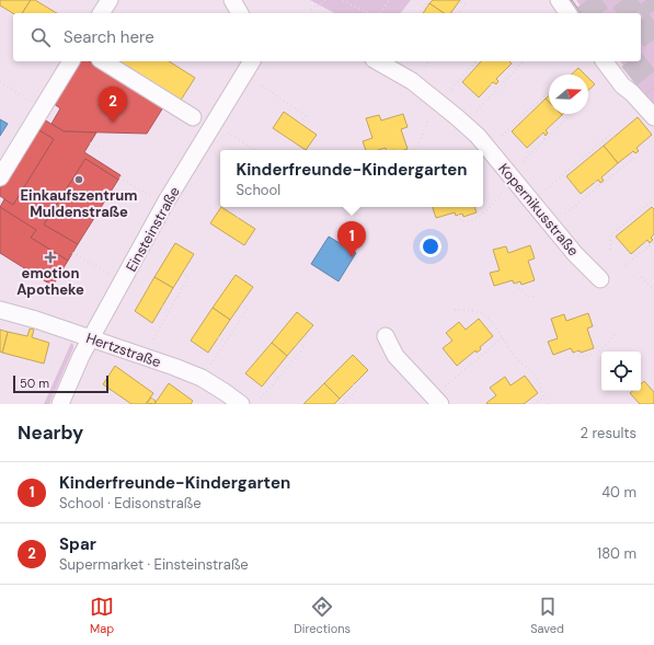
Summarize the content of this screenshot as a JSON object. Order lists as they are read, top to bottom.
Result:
{
  "streets": {
    "street": ["Kopernikusstraße", "Einsteinstraße", "Hertzstraße"]
  },
  "crossings": [
    ["Einsteinstraße", "Hertzstraße"]
  ],
  "places": {
    "other": ["Einkaufszentrum Muldenstraße"],
    "health": ["emotion Apotheke"]
  },
  "scale_bar": "50 m",
  "north": "right",
  "page": {
    "search": "Search here",
    "pins": ["2", "1"],
    "popup": ["Kinderfreunde-Kindergarten", "School"],
    "scale": "50 m",
    "heading": ["Nearby", "2 results"],
    "list": [
      {
        "mark": "1",
        "name": "Kinderfreunde-Kindergarten",
        "note": "School · Edisonstraße",
        "value": "40 m"
      },
      {
        "mark": "2",
        "name": "Spar",
        "note": "Supermarket · Einsteinstraße",
        "value": "180 m"
      }
    ],
    "nav": ["Map", "Directions", "Saved"]
  }
}
